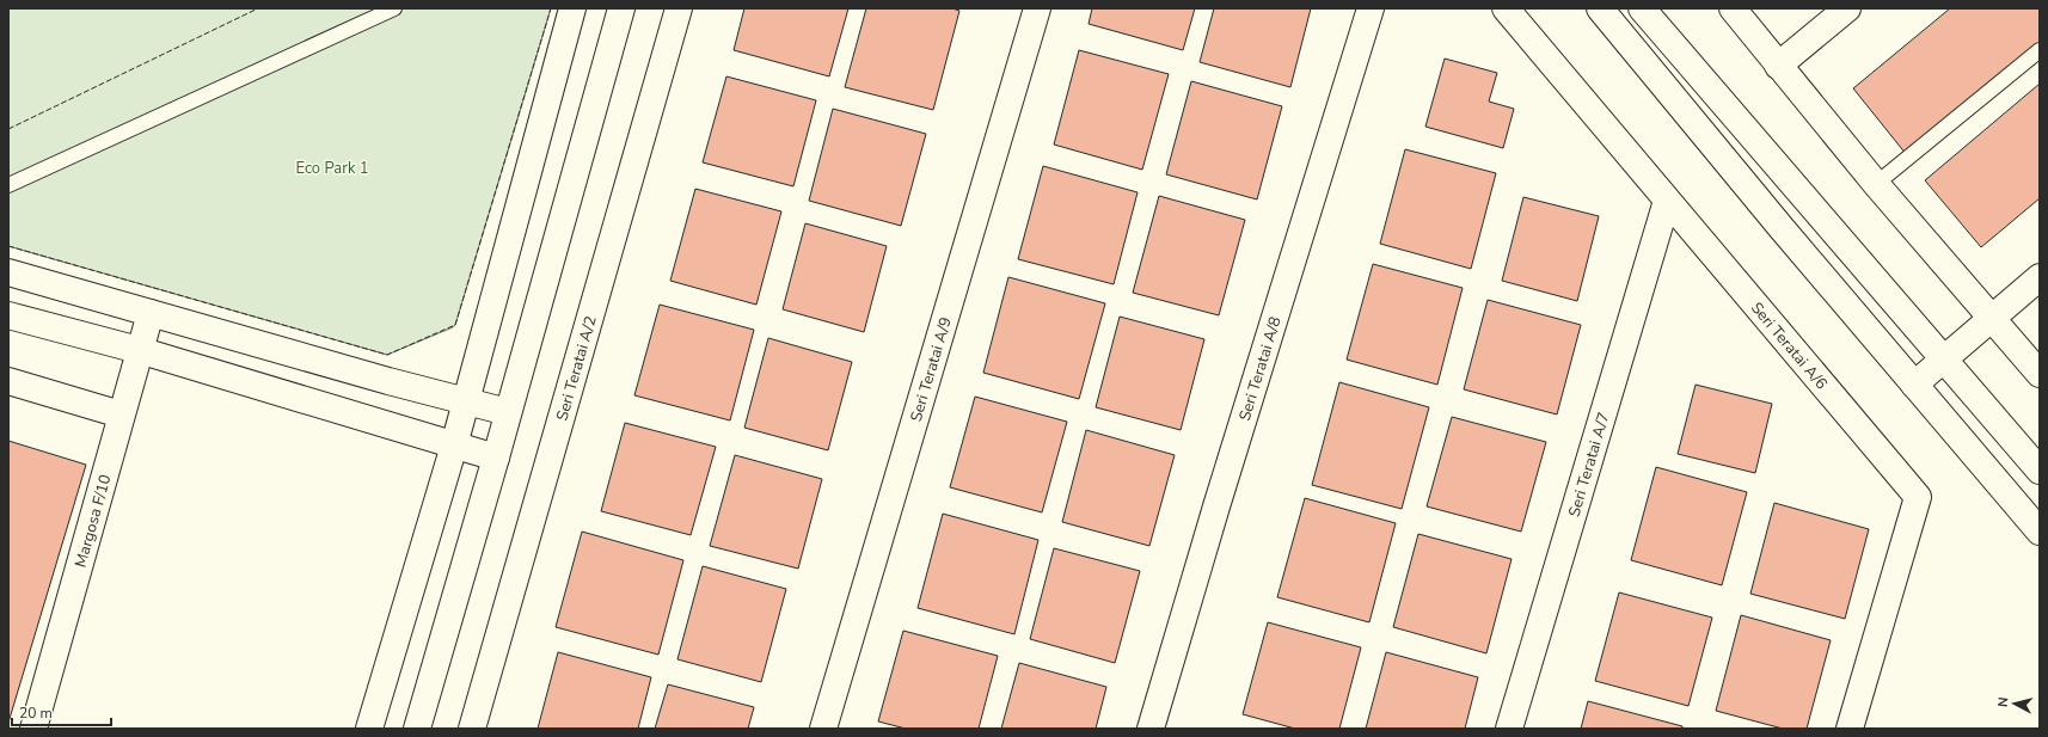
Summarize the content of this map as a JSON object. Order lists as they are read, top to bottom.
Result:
{
  "streets": {
    "street": [
      "Seri Teratai A/6",
      "Seri Teratai A/2",
      "Seri Teratai A/8",
      "Seri Teratai A/9",
      "Seri Teratai A/7",
      "Margosa F/10"
    ]
  },
  "crossings": [
    ["Seri Teratai A/6", "Seri Teratai A/7"]
  ],
  "parks": ["Eco Park 1"],
  "scale_bar": "20 m",
  "north": "left"
}
